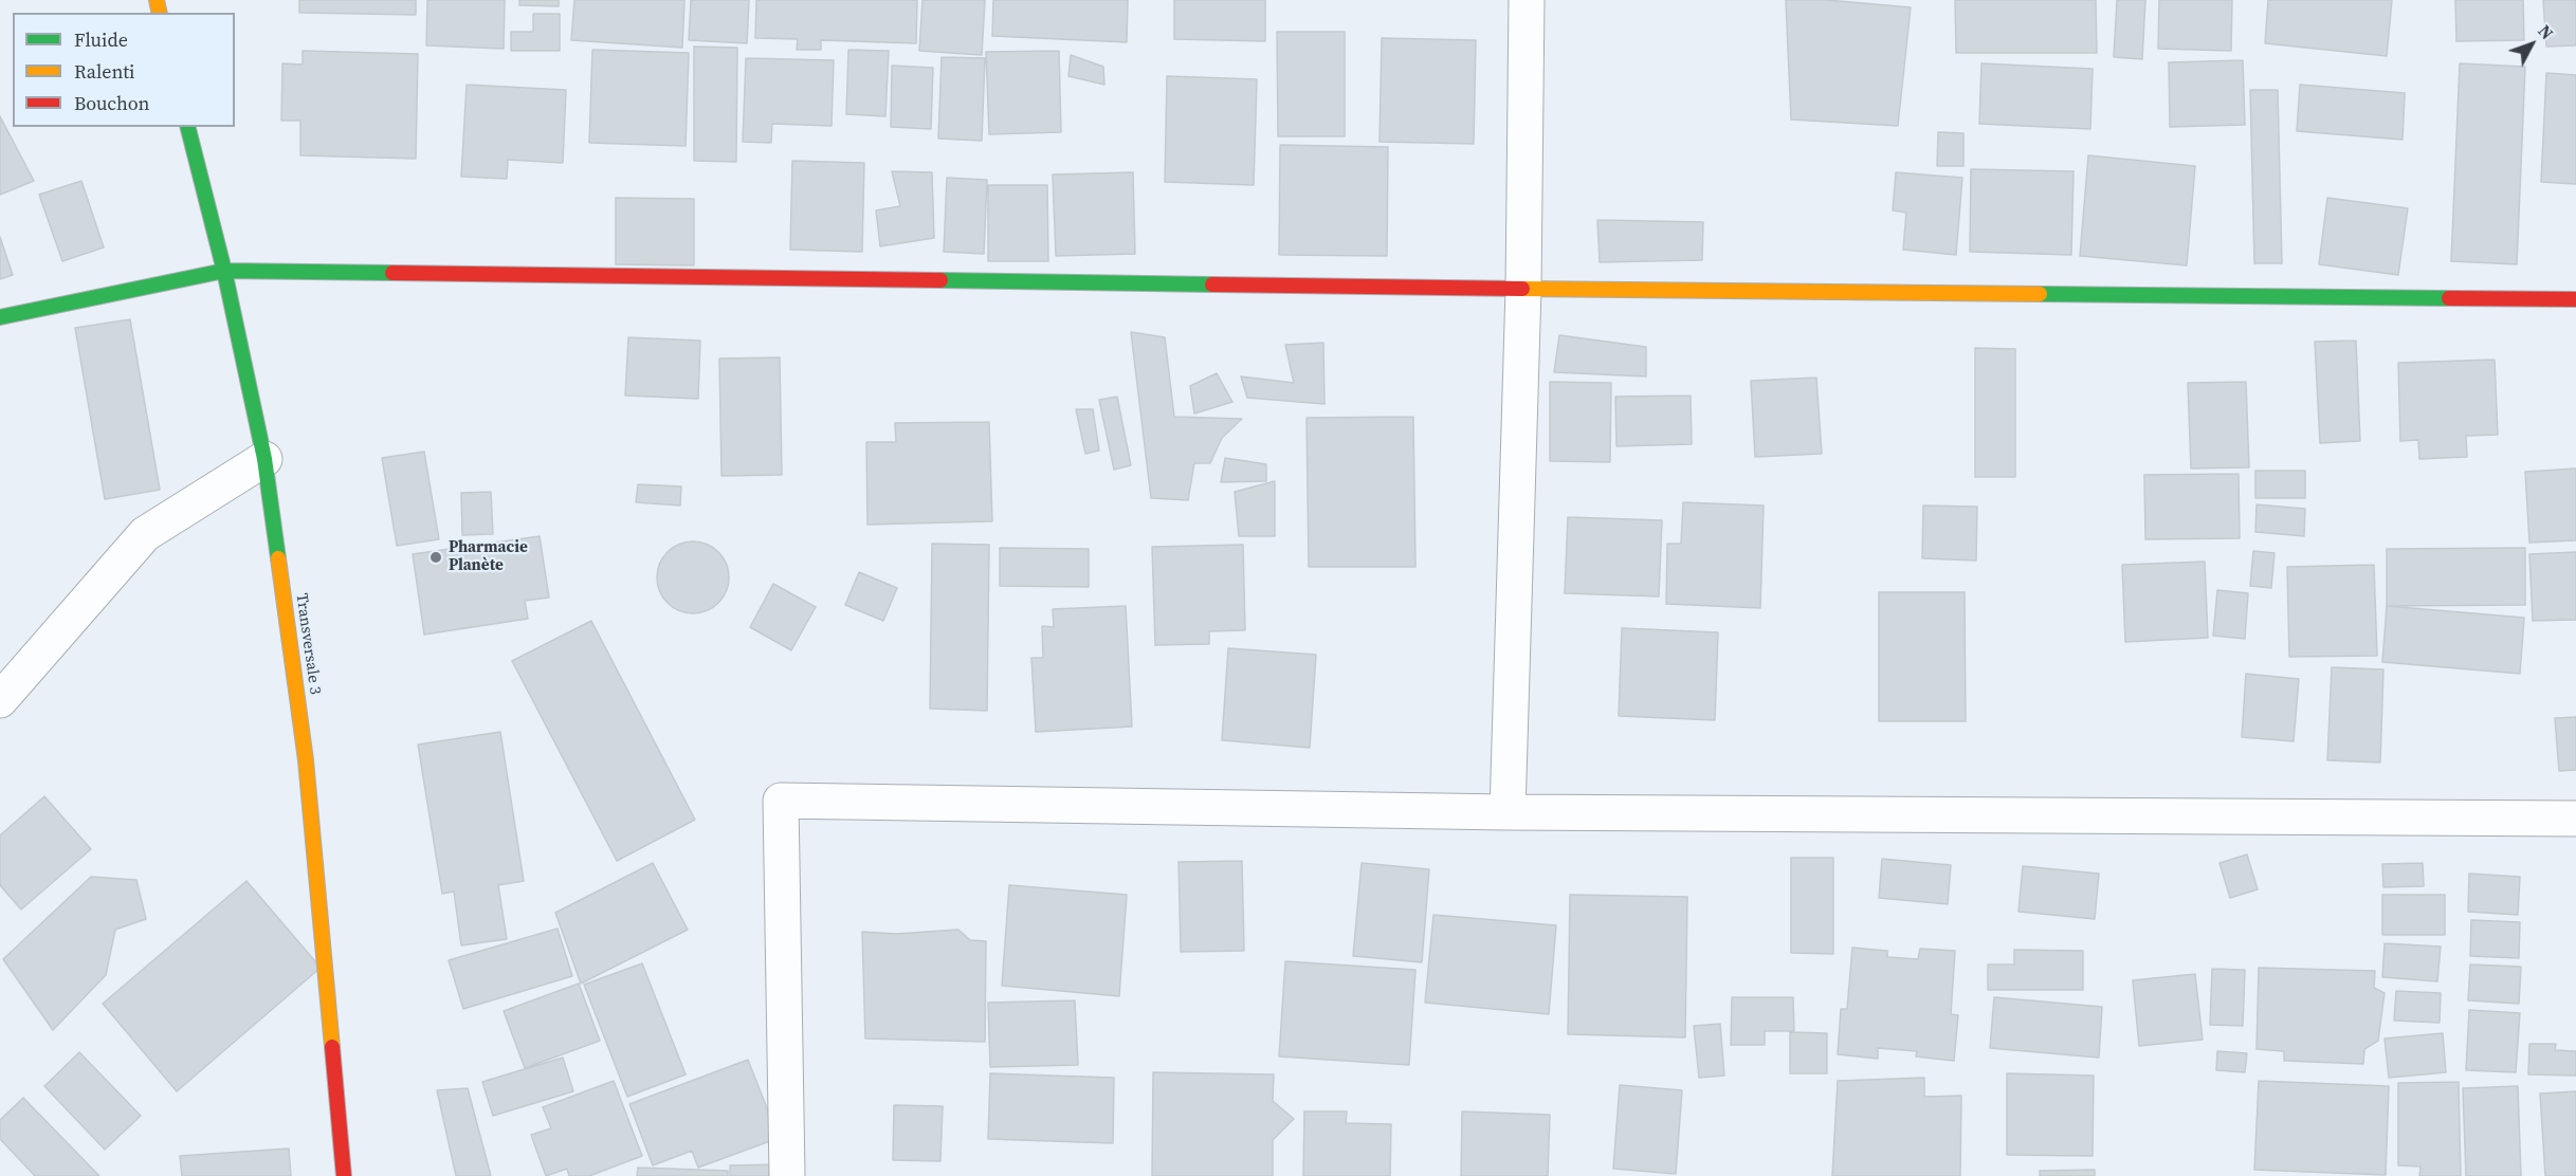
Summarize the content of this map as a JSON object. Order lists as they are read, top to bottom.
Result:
{
  "streets": {
    "street": ["Transversale 3"]
  },
  "places": ["Pharmacie Planète"],
  "legend": ["Fluide", "Ralenti", "Bouchon"],
  "north": "top right"
}
